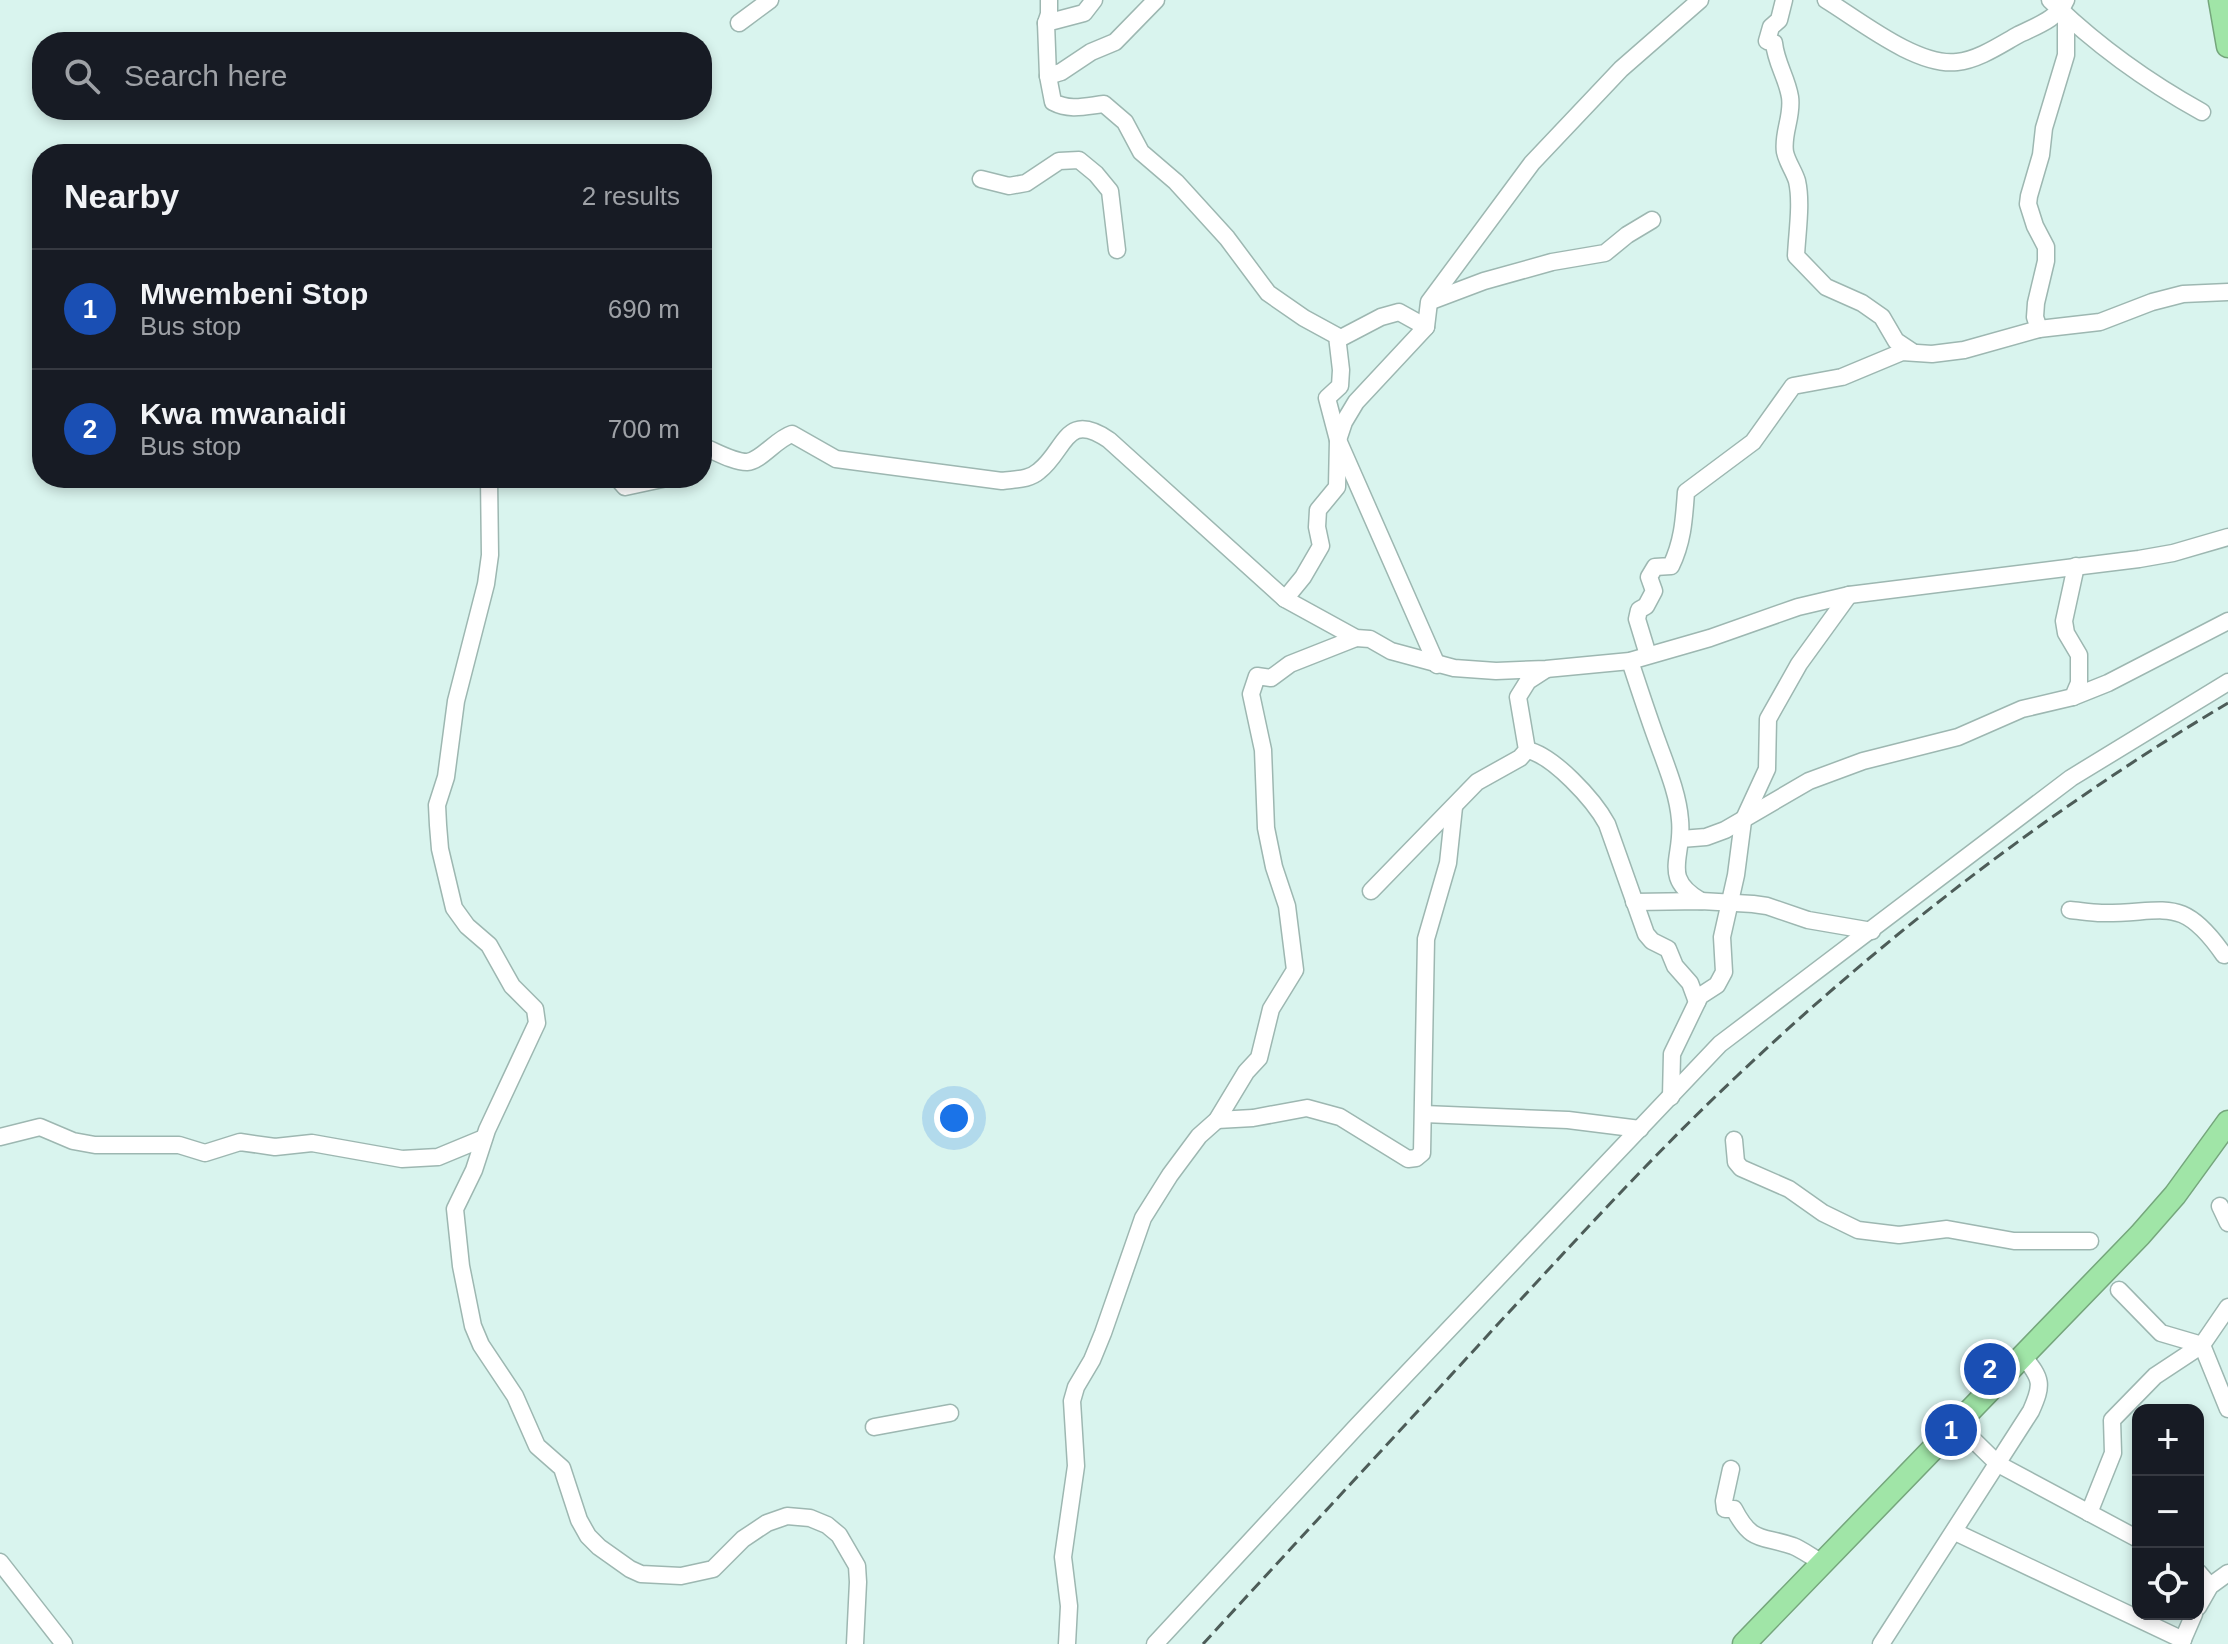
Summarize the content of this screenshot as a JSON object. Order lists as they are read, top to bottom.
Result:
{
  "page": {
    "search": "Search here",
    "heading": ["Nearby", "2 results"],
    "list": [
      {
        "mark": "1",
        "name": "Mwembeni Stop",
        "note": "Bus stop",
        "value": "690 m"
      },
      {
        "mark": "2",
        "name": "Kwa mwanaidi",
        "note": "Bus stop",
        "value": "700 m"
      }
    ],
    "pins": ["2", "1"],
    "map_buttons": ["+", "−"]
  }
}
